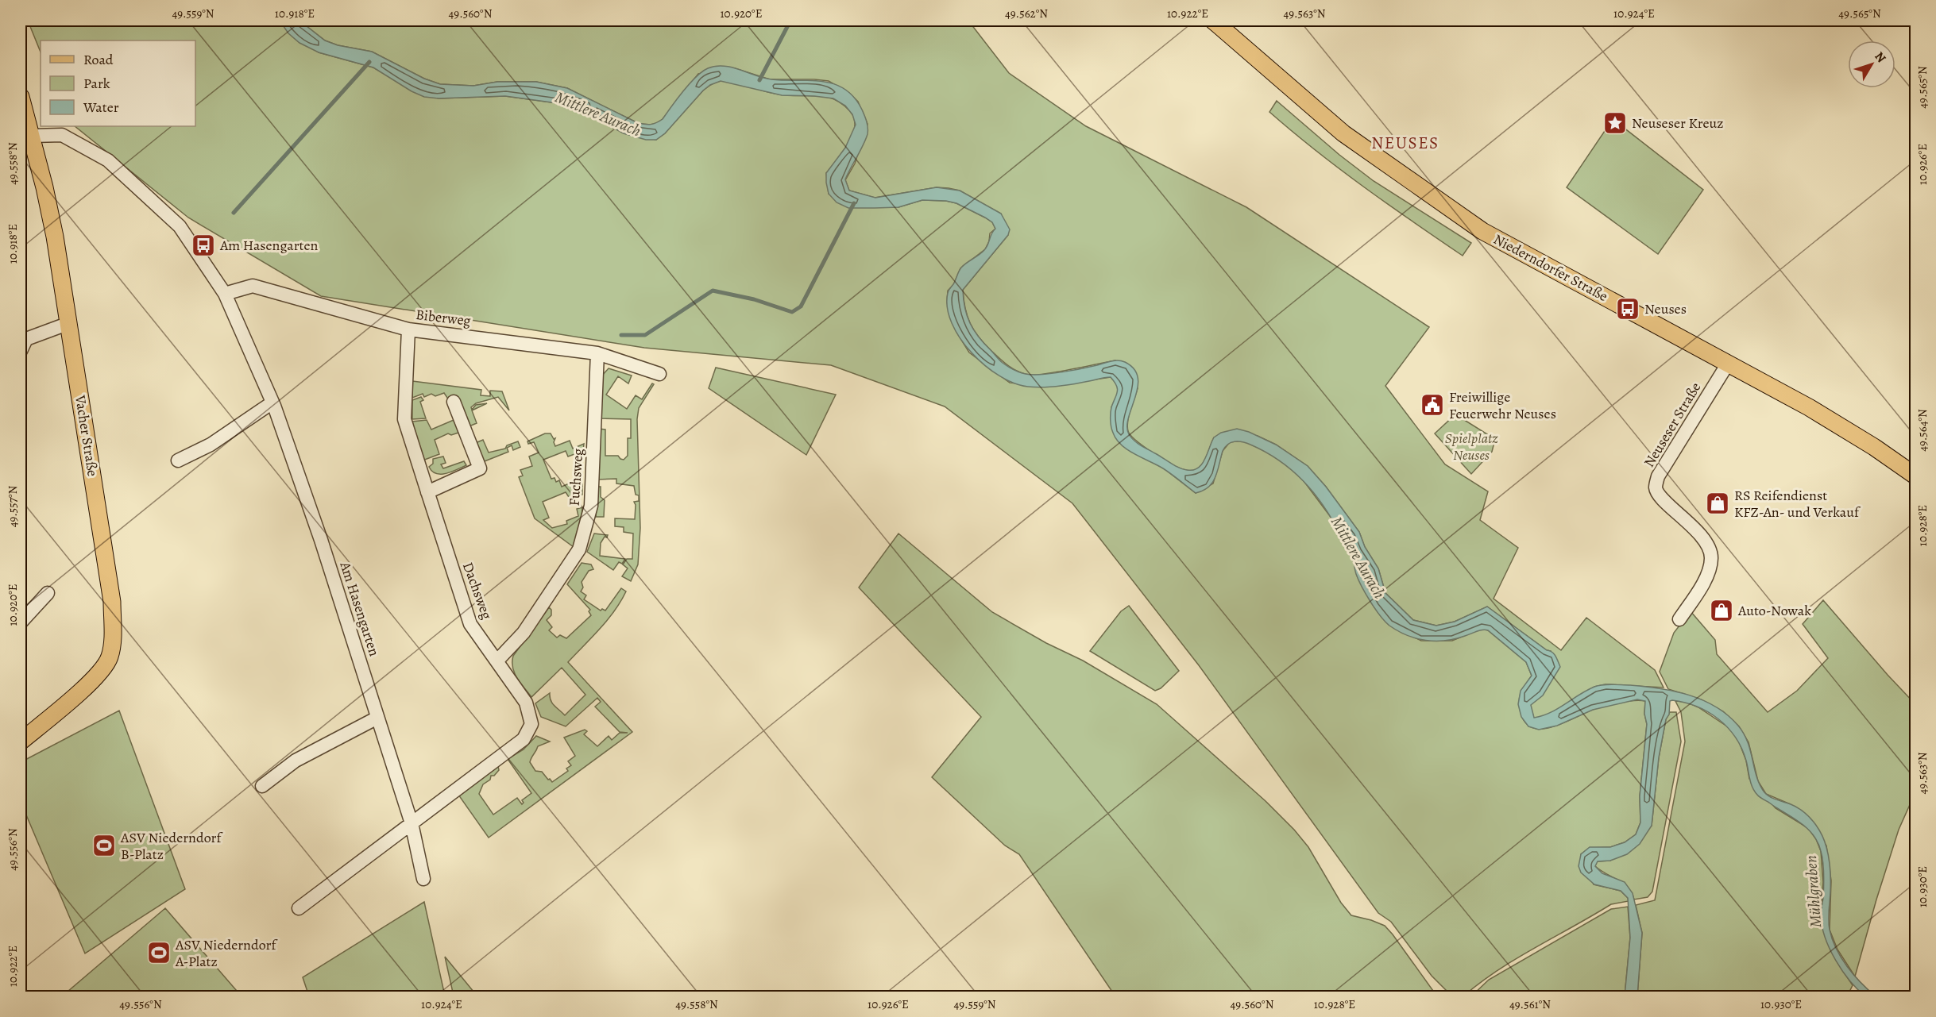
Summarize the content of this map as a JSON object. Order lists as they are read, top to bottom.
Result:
{
  "streets": {
    "main road": ["Niederndorfer Straße", "Vacher Straße"],
    "street": [
      "Biberweg",
      "Neuseser Straße",
      "Fuchsweg",
      "Dachsweg",
      "Am Hasengarten"
    ]
  },
  "crossings": [
    ["Niederndorfer Straße", "Neuseser Straße"],
    ["Biberweg", "Fuchsweg"],
    ["Biberweg", "Dachsweg"],
    ["Biberweg", "Am Hasengarten"],
    ["Vacher Straße", "Am Hasengarten"],
    ["Fuchsweg", "Dachsweg"],
    ["Dachsweg", "Am Hasengarten"]
  ],
  "districts": ["NEUSES"],
  "water": ["Mittlere Aurach", "Mühlgraben"],
  "parks": ["Spielplatz Neuses"],
  "places": {
    "place": ["Neuseser Kreuz"],
    "bus stop": ["Am Hasengarten", "Neuses"],
    "public building": ["Freiwillige Feuerwehr Neuses"],
    "shop": ["RS Reifendienst KFZ-An- und Verkauf", "Auto-Nowak"],
    "sports": ["ASV Niederndorf B-Platz", "ASV Niederndorf A-Platz"]
  },
  "legend": ["Road", "Park", "Water"],
  "north": "top right",
  "coordinates": [
    "49.559°N",
    "10.918°E",
    "49.560°N",
    "10.920°E",
    "49.562°N",
    "10.922°E",
    "49.563°N",
    "10.924°E",
    "49.565°N",
    "49.558°N",
    "10.926°E",
    "49.564°N",
    "49.557°N",
    "10.928°E",
    "49.556°N",
    "10.930°E",
    "49.561°N"
  ]
}
